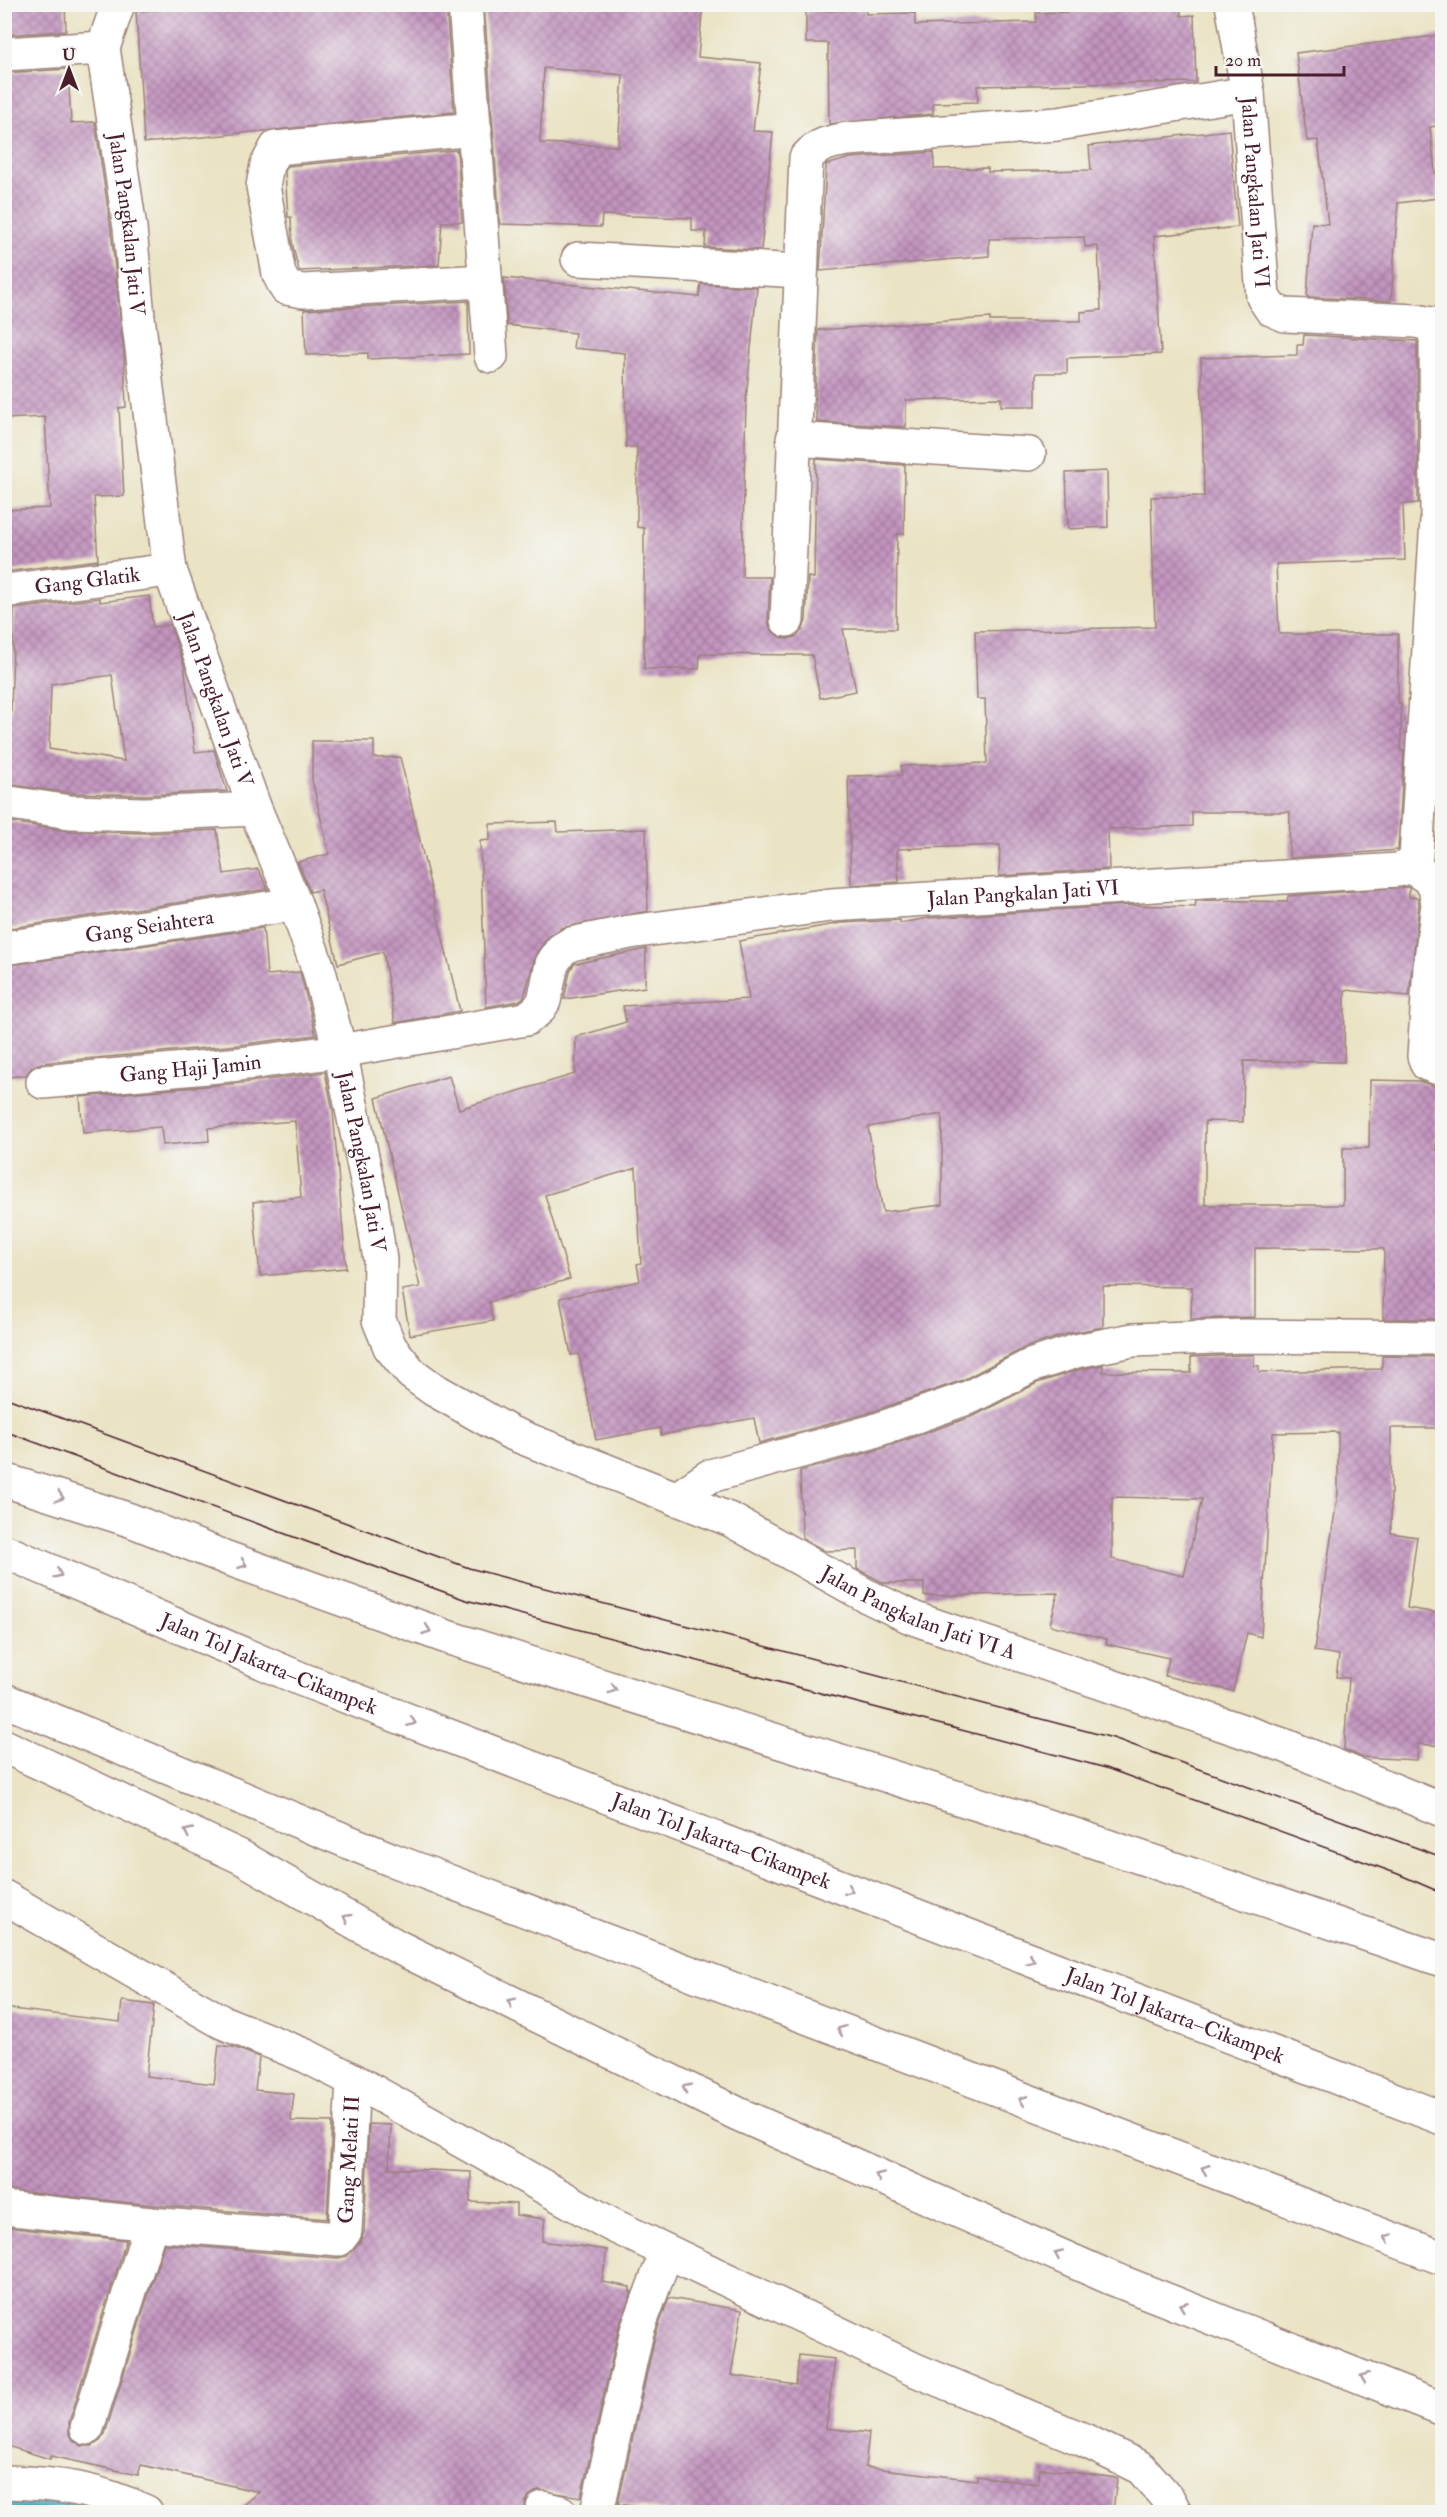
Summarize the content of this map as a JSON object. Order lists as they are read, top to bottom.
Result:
{
  "streets": {
    "main road": [
      "Jalan Pangkalan Jati VI",
      "Jalan Pangkalan Jati V",
      "Gang Glatik",
      "Gang Seiahtera",
      "Gang Haji Jamin",
      "Jalan Pangkalan Jati VI A",
      "Jalan Tol Jakarta–Cikampek",
      "Gang Melati II"
    ]
  },
  "crossings": [
    ["Jalan Pangkalan Jati VI", "Jalan Pangkalan Jati V"],
    ["Jalan Pangkalan Jati VI", "Gang Haji Jamin"],
    ["Jalan Pangkalan Jati V", "Gang Glatik"],
    ["Jalan Pangkalan Jati V", "Gang Seiahtera"],
    ["Jalan Pangkalan Jati V", "Gang Haji Jamin"],
    ["Jalan Pangkalan Jati V", "Jalan Pangkalan Jati VI A"]
  ],
  "scale_bar": "20 m",
  "north": "top"
}
